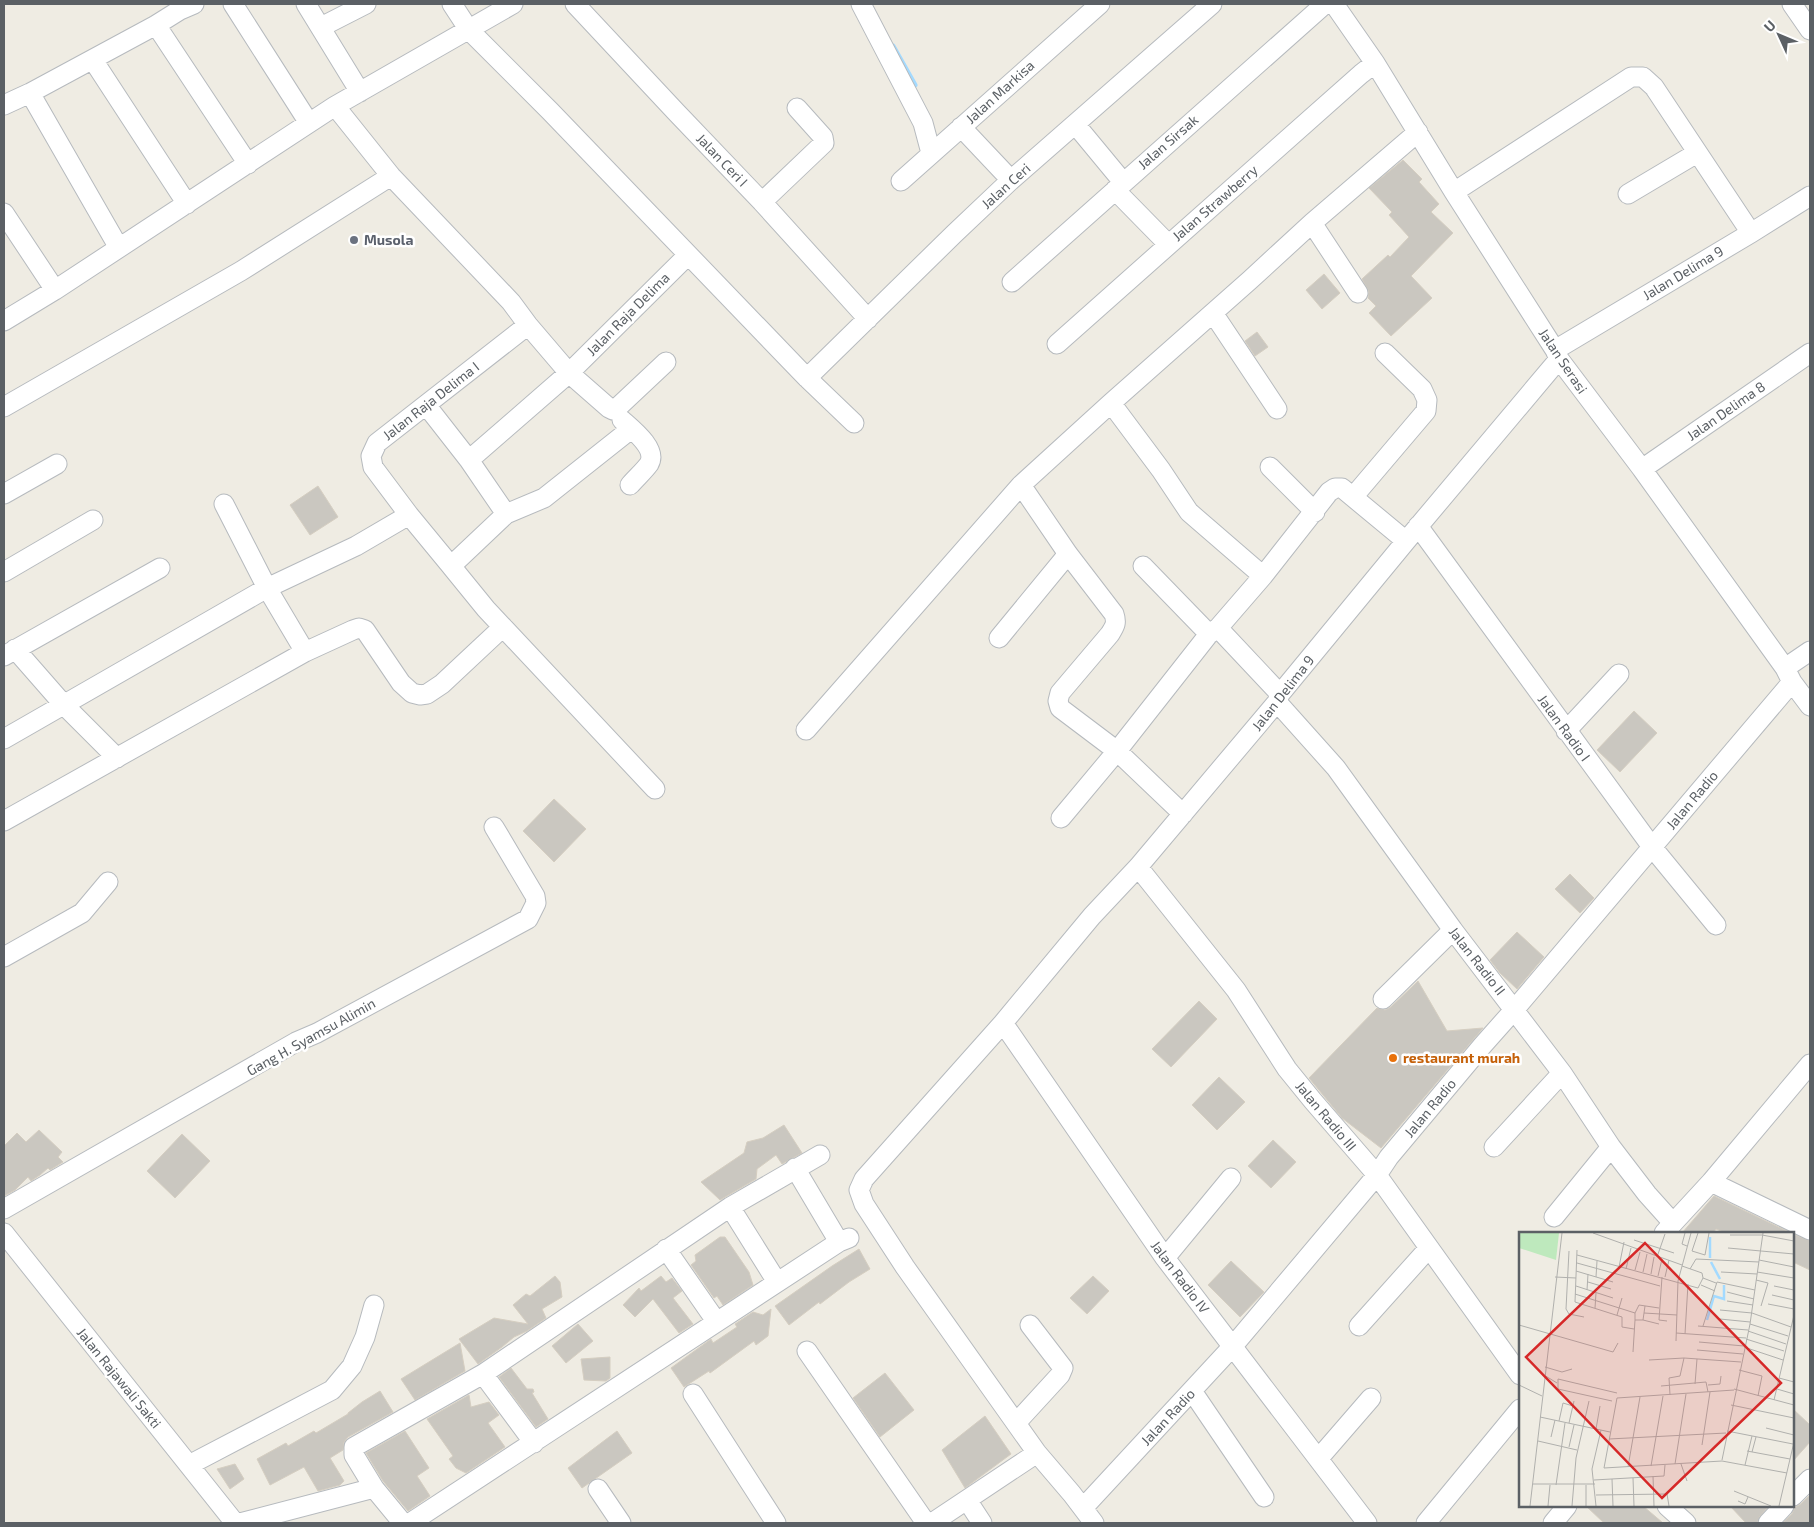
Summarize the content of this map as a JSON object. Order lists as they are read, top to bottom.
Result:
{
  "streets": {
    "street": [
      "Jalan Markisa",
      "Jalan Sirsak",
      "Jalan Ceri I",
      "Jalan Ceri",
      "Jalan Strawberry",
      "Jalan Delima 9",
      "Jalan Raja Delima",
      "Jalan Serasi",
      "Jalan Raja Delima I",
      "Jalan Delima 8",
      "Jalan Radio I",
      "Jalan Radio",
      "Jalan Radio II",
      "Gang H. Syamsu Alimin",
      "Jalan Radio III",
      "Jalan Radio IV",
      "Jalan Rajawali Sakti"
    ]
  },
  "crossings": [
    ["Jalan Sirsak", "Jalan Serasi"],
    ["Jalan Ceri I", "Jalan Ceri"],
    ["Jalan Strawberry", "Jalan Serasi"],
    ["Jalan Delima 9", "Jalan Serasi"],
    ["Jalan Delima 9", "Jalan Radio I"],
    ["Jalan Delima 9", "Jalan Radio II"],
    ["Jalan Delima 9", "Jalan Radio III"],
    ["Jalan Delima 9", "Jalan Radio IV"],
    ["Jalan Serasi", "Jalan Delima 8"],
    ["Jalan Serasi", "Jalan Radio"],
    ["Jalan Radio I", "Jalan Radio"],
    ["Jalan Radio", "Jalan Radio II"],
    ["Jalan Radio", "Jalan Radio III"],
    ["Jalan Radio", "Jalan Radio IV"]
  ],
  "places": ["Musola", "restaurant murah"],
  "north": "top left"
}
